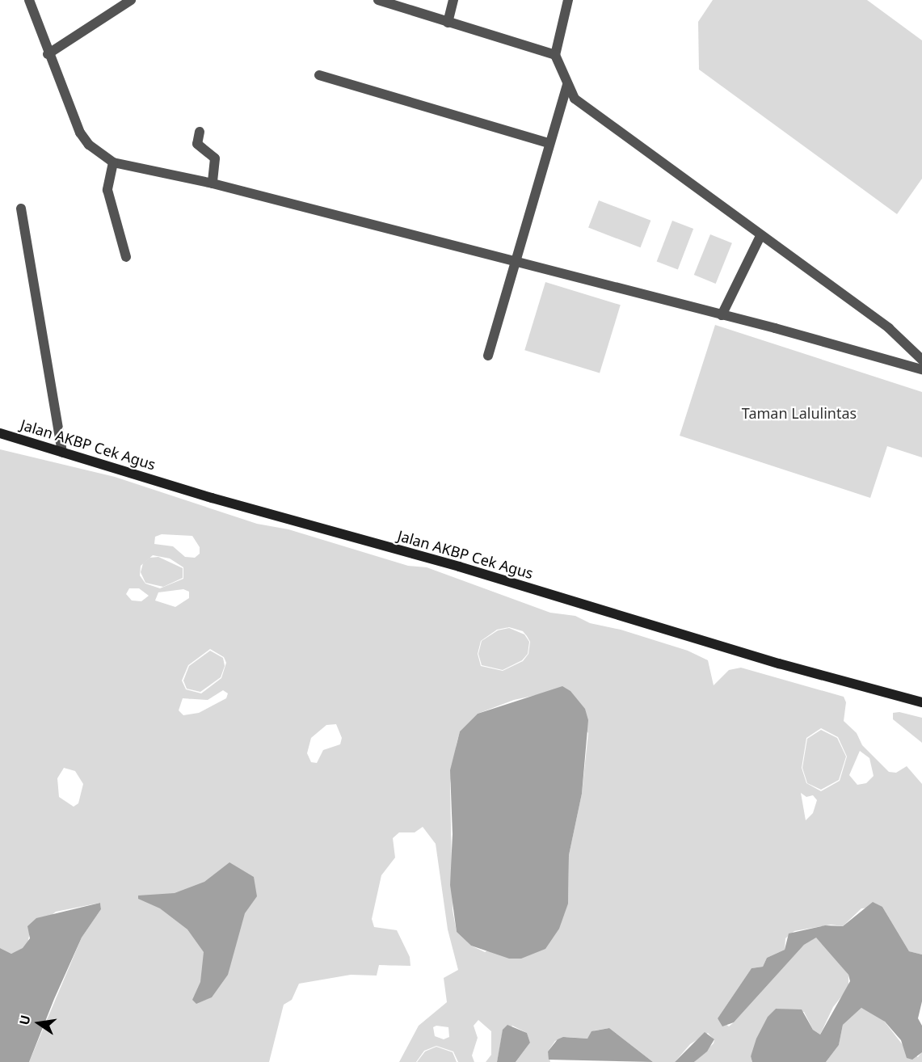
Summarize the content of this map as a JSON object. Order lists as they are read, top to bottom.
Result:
{
  "streets": {
    "main road": ["Jalan AKBP Cek Agus"]
  },
  "parks": ["Taman Lalulintas"],
  "north": "left"
}
